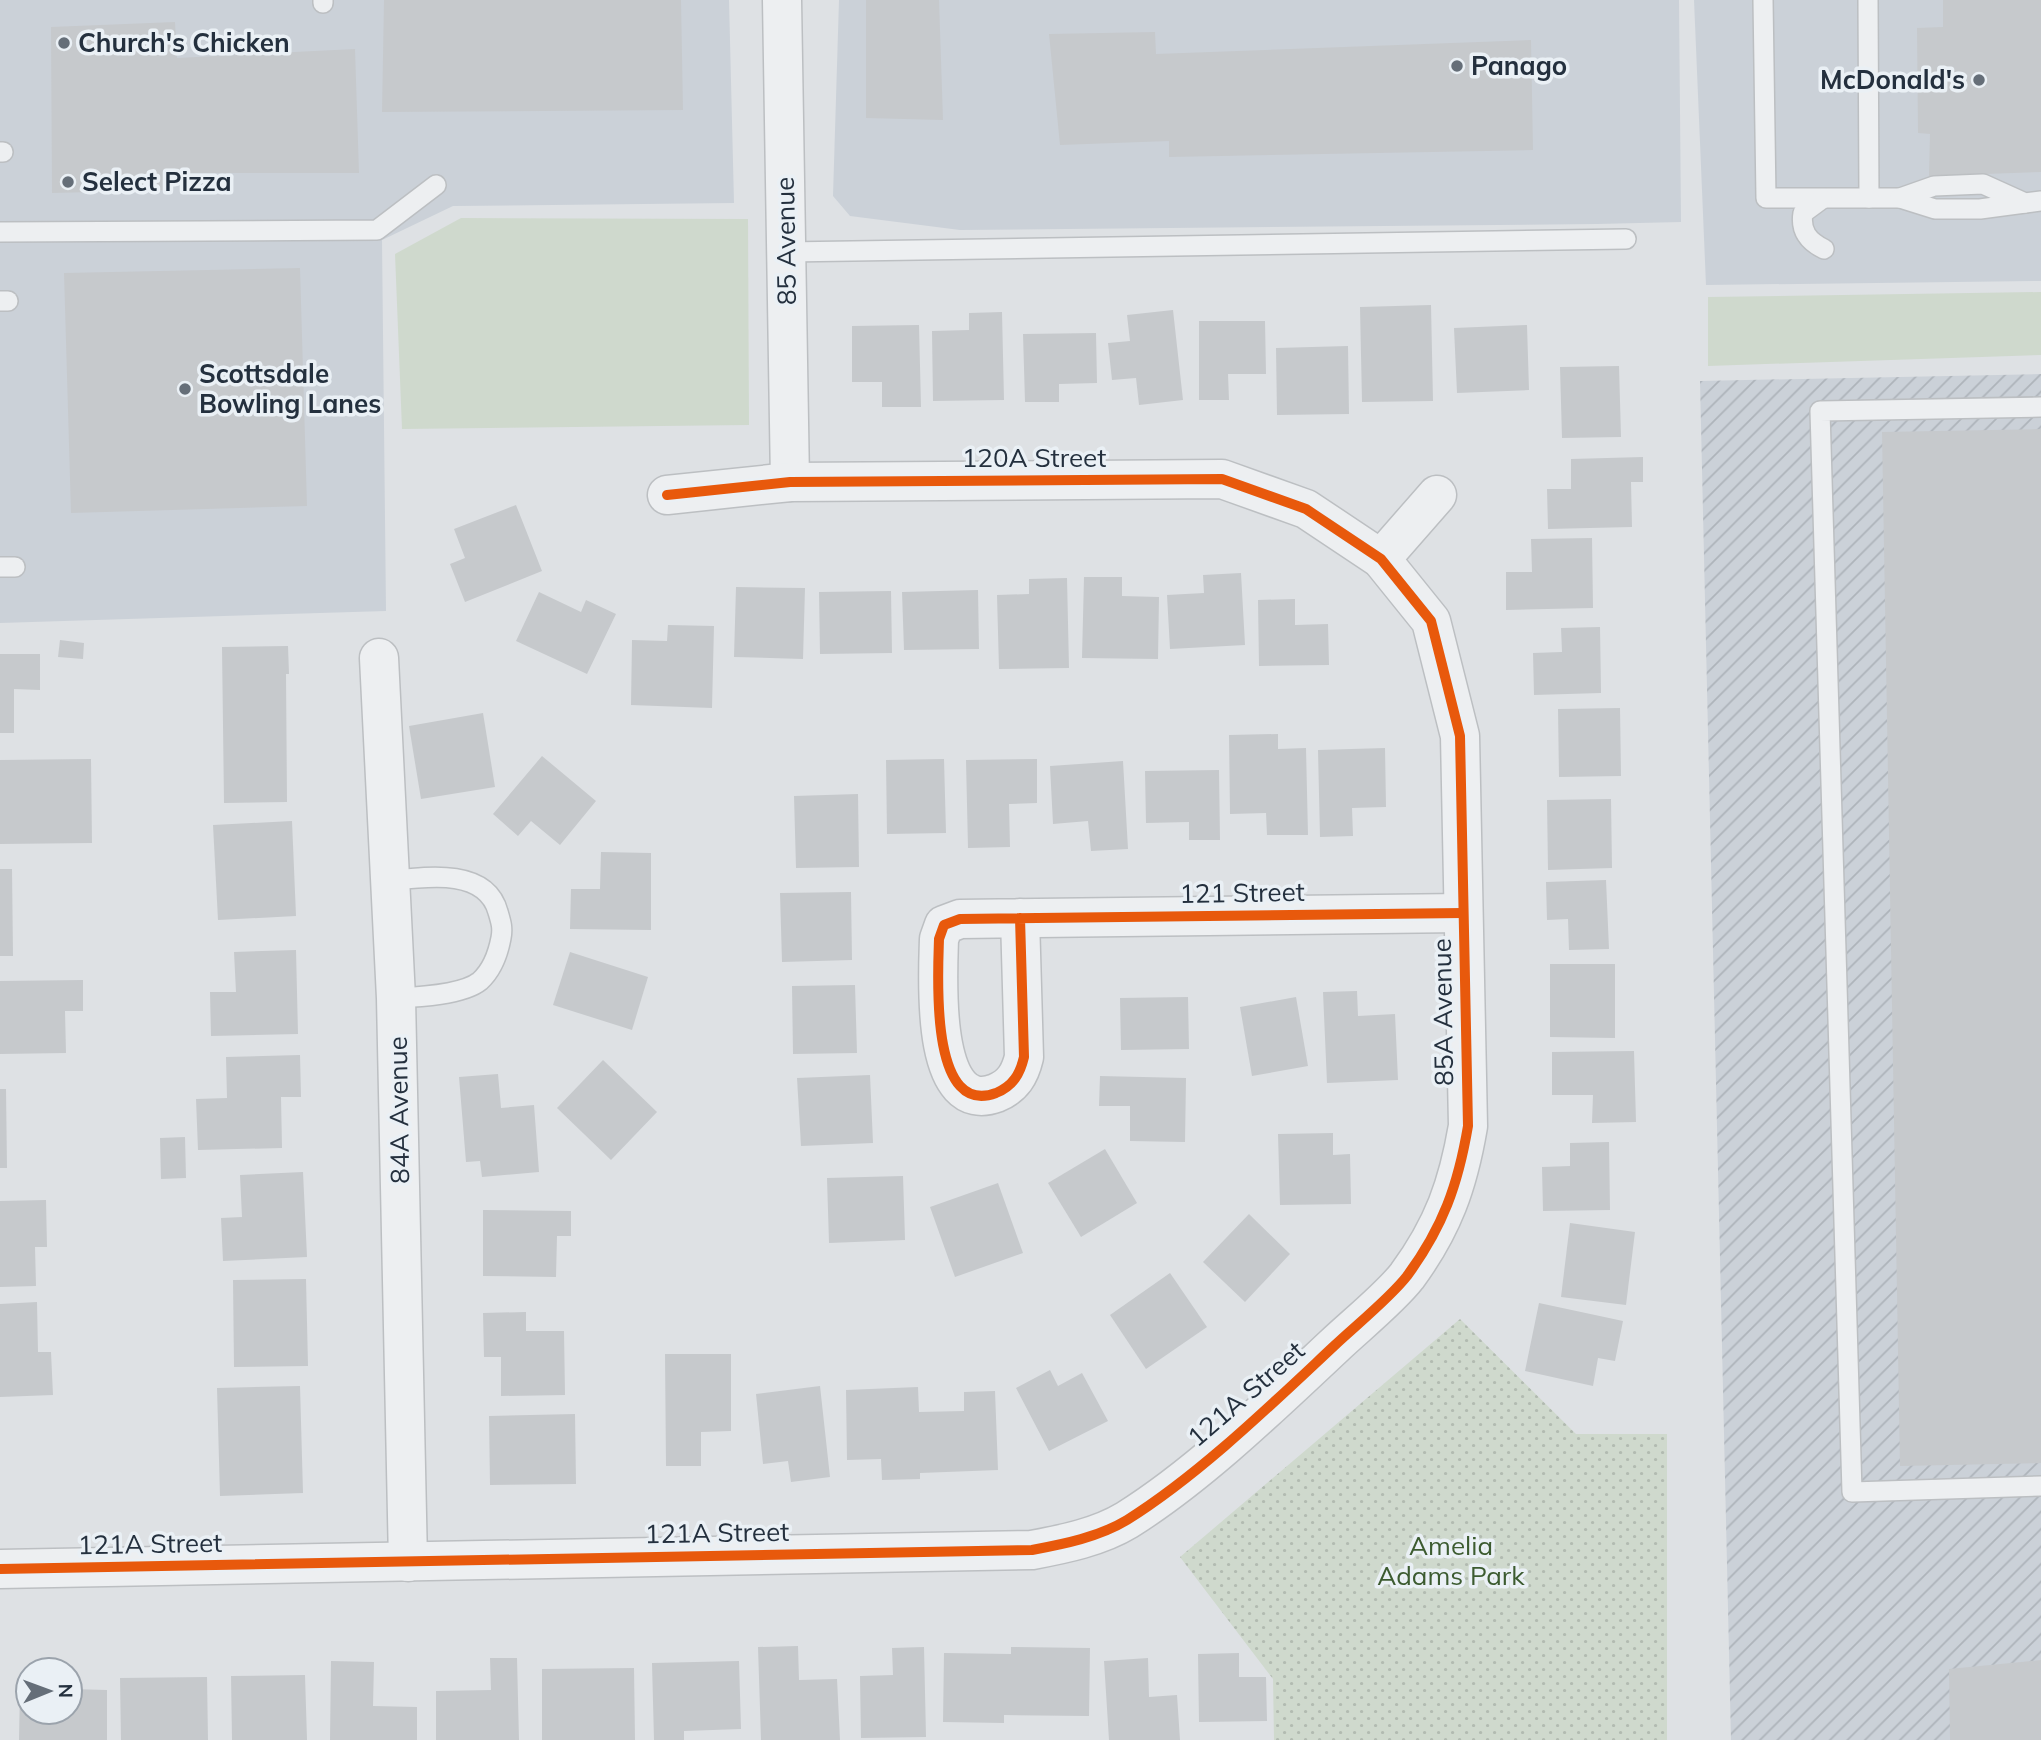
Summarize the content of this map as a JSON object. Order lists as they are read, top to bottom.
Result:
{
  "streets": {
    "street": [
      "85 Avenue",
      "120A Street",
      "121 Street",
      "85A Avenue",
      "84A Avenue",
      "121A Street"
    ]
  },
  "crossings": [
    ["85 Avenue", "120A Street"],
    ["120A Street", "85A Avenue"],
    ["121 Street", "85A Avenue"],
    ["85A Avenue", "121A Street"],
    ["84A Avenue", "121A Street"]
  ],
  "parks": ["Amelia Adams Park"],
  "places": [
    "Church's Chicken",
    "Panago",
    "McDonald's",
    "Select Pizza",
    "Scottsdale Bowling Lanes"
  ],
  "north": "right"
}
